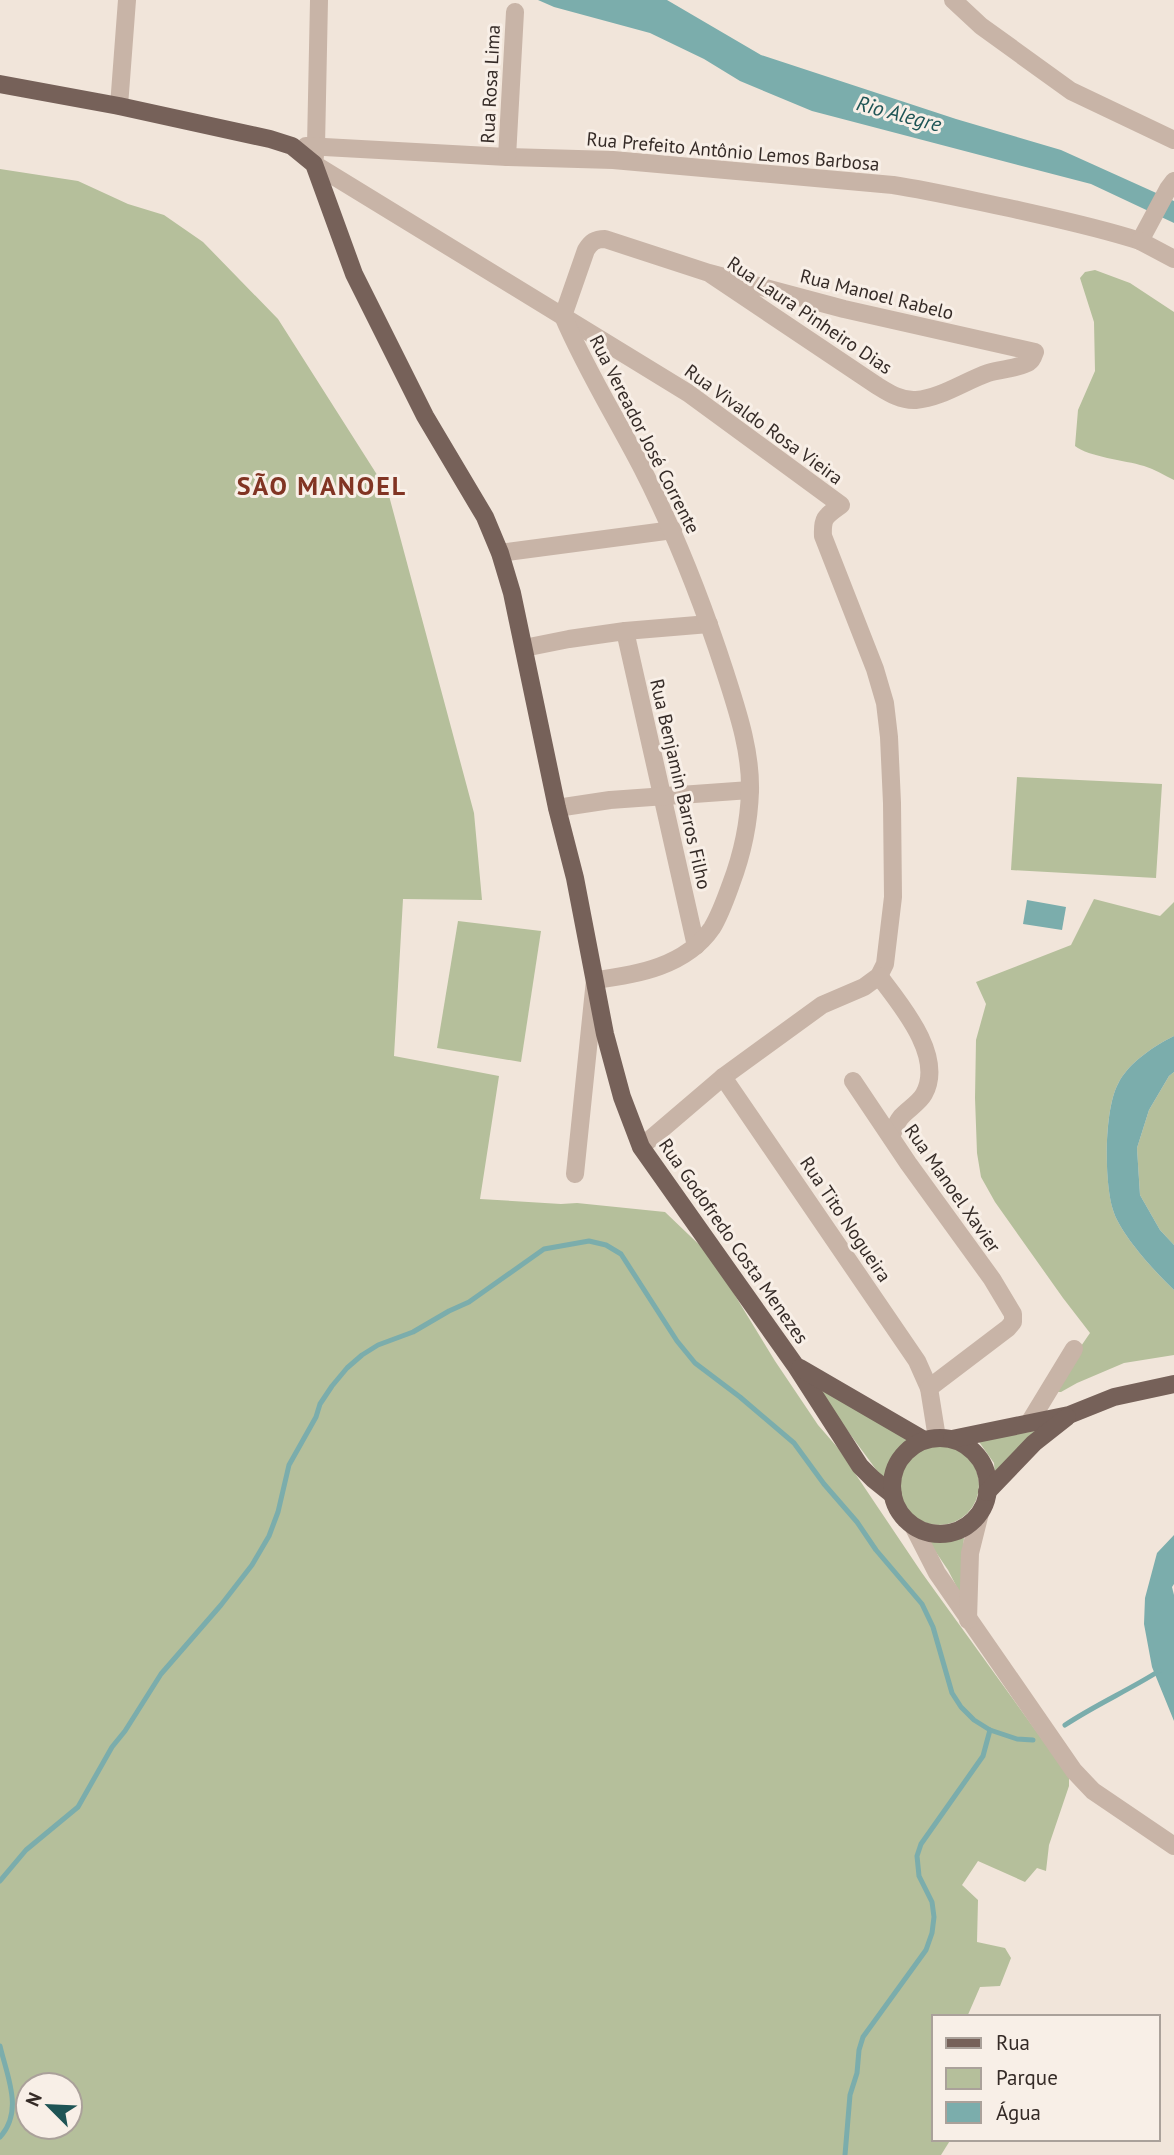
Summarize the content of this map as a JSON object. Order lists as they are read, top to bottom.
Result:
{
  "streets": {
    "main road": ["Rua Godofredo Costa Menezes"],
    "street": [
      "Rua Rosa Lima",
      "Rua Prefeito Antônio Lemos Barbosa",
      "Rua Manoel Rabelo",
      "Rua Laura Pinheiro Dias",
      "Rua Vivaldo Rosa Vieira",
      "Rua Vereador José Corrente",
      "Rua Benjamin Barros Filho",
      "Rua Manoel Xavier",
      "Rua Tito Nogueira"
    ]
  },
  "crossings": [
    ["Rua Rosa Lima", "Rua Prefeito Antônio Lemos Barbosa"],
    ["Rua Manoel Rabelo", "Rua Laura Pinheiro Dias"],
    ["Rua Laura Pinheiro Dias", "Rua Vivaldo Rosa Vieira"],
    ["Rua Laura Pinheiro Dias", "Rua Vereador José Corrente"],
    ["Rua Vivaldo Rosa Vieira", "Rua Vereador José Corrente"],
    ["Rua Vivaldo Rosa Vieira", "Rua Godofredo Costa Menezes"],
    ["Rua Vereador José Corrente", "Rua Benjamin Barros Filho"],
    ["Rua Vereador José Corrente", "Rua Godofredo Costa Menezes"],
    ["Rua Manoel Xavier", "Rua Tito Nogueira"],
    ["Rua Tito Nogueira", "Rua Godofredo Costa Menezes"]
  ],
  "districts": ["SÃO MANOEL"],
  "water": ["Rio Alegre"],
  "legend": ["Rua", "Parque", "Água"],
  "north": "top left"
}
